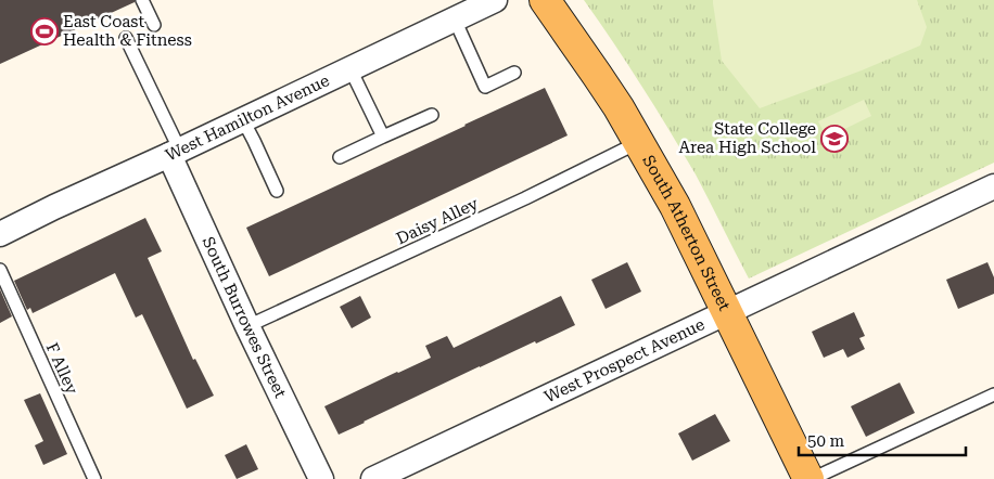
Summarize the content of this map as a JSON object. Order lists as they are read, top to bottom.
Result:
{
  "streets": {
    "main road": ["South Atherton Street"],
    "street": ["West Hamilton Avenue", "South Burrowes Street", "West Prospect Avenue"],
    "lane": ["Daisy Alley", "F Alley"]
  },
  "crossings": [
    ["West Hamilton Avenue", "South Burrowes Street"],
    ["Daisy Alley", "South Atherton Street"],
    ["Daisy Alley", "South Burrowes Street"],
    ["South Atherton Street", "West Prospect Avenue"]
  ],
  "places": {
    "sports": ["East Coast Health & Fitness"],
    "school or university": ["State College Area High School"]
  },
  "scale_bar": "50 m"
}
